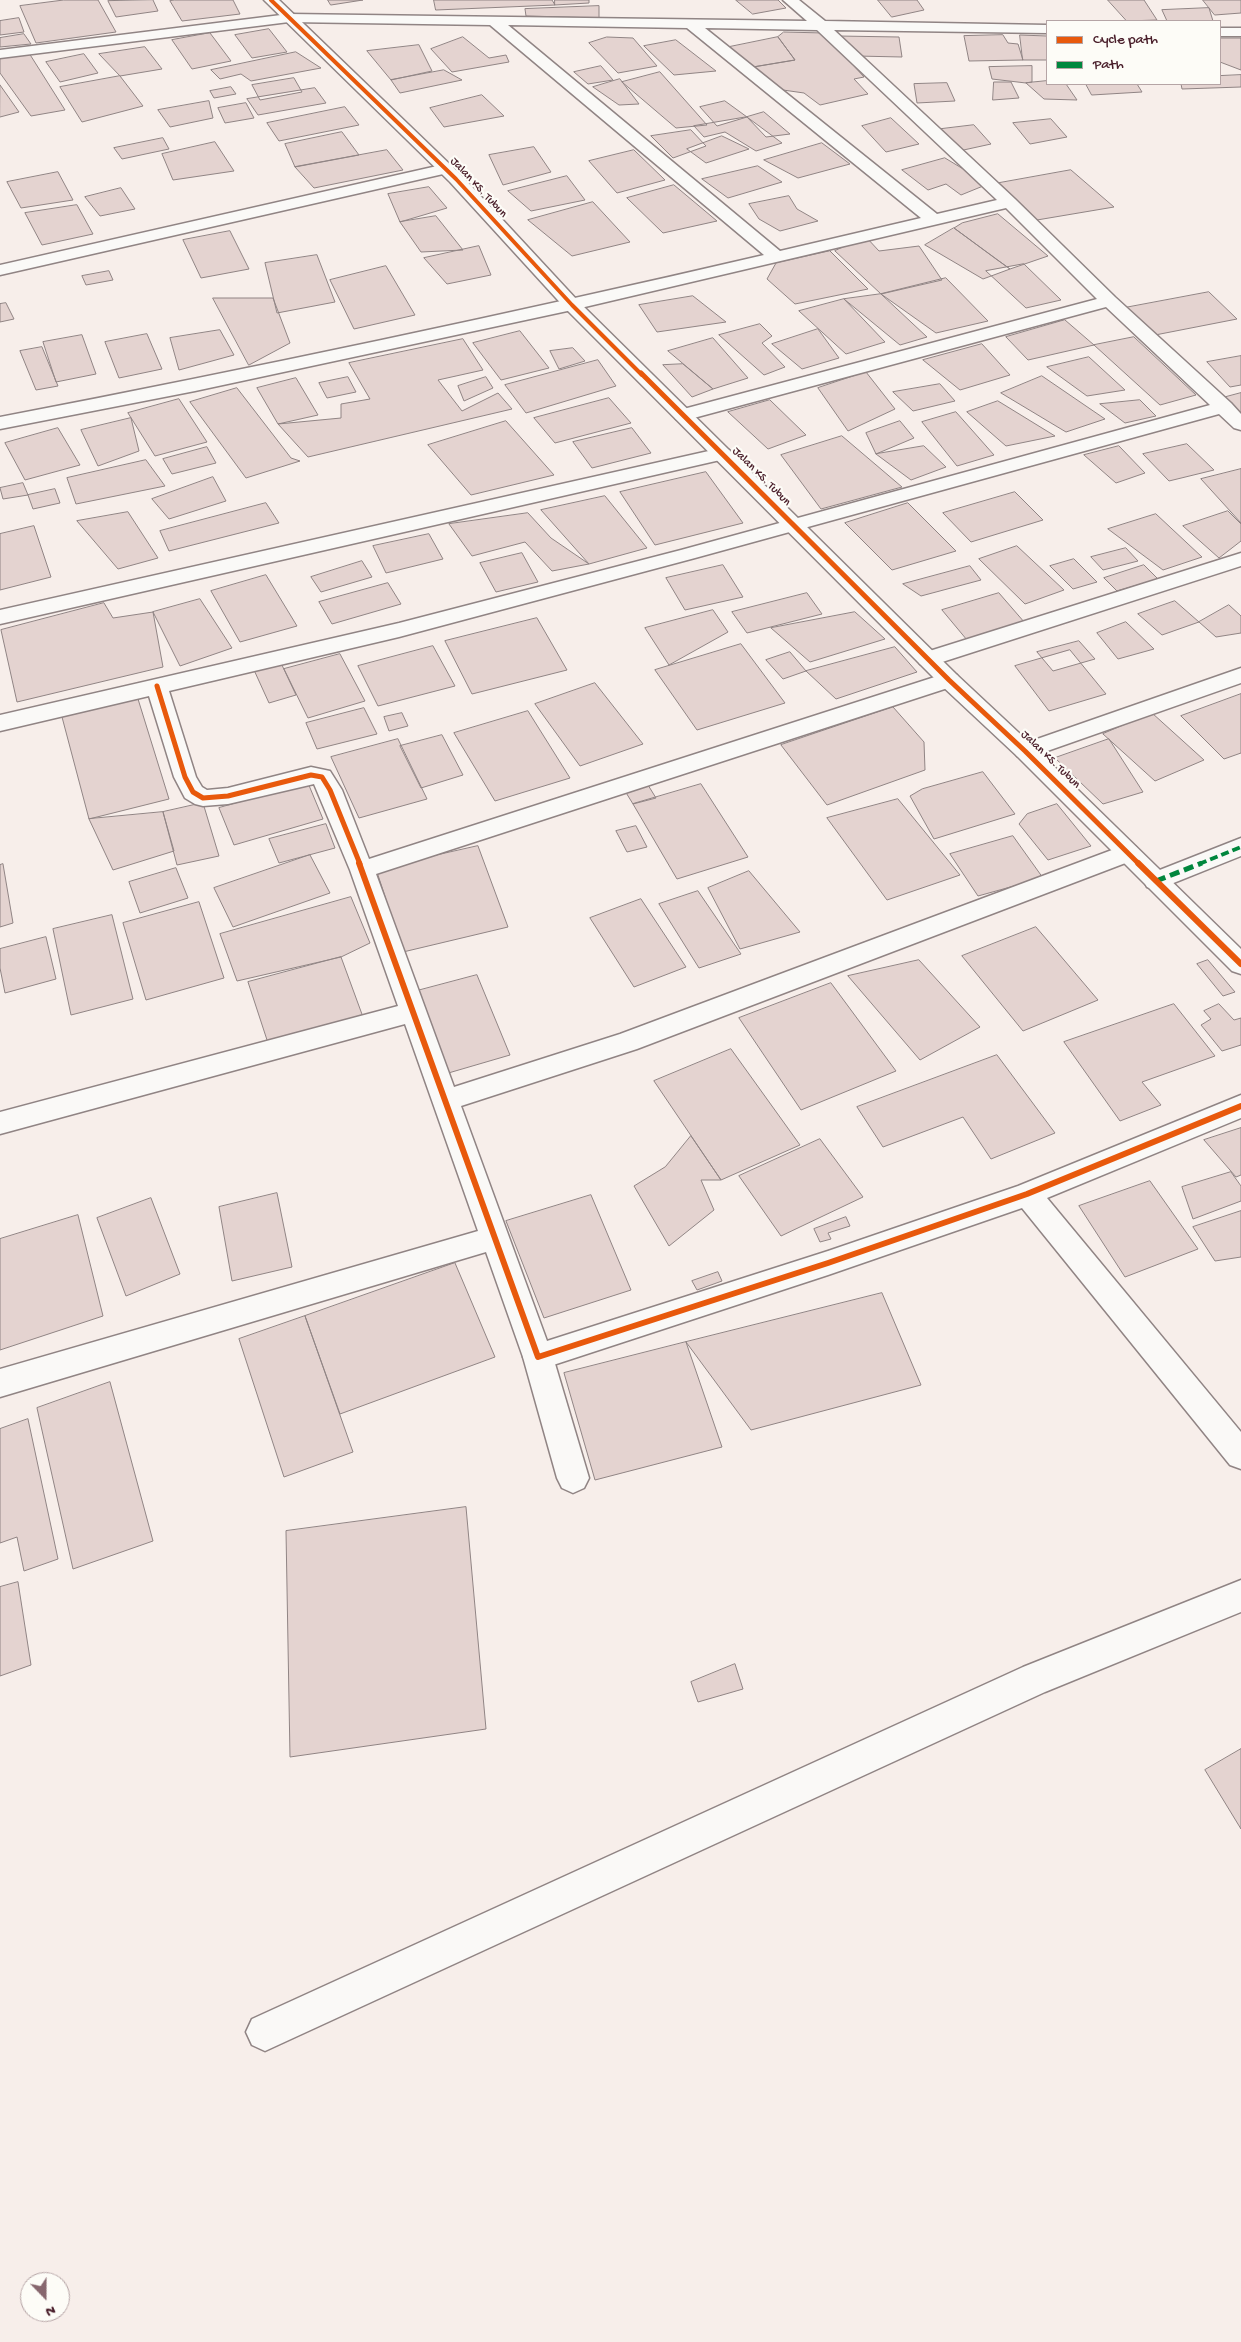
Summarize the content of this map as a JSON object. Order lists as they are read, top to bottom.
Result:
{
  "streets": {
    "street": ["Jalan KS. Tubun"]
  },
  "legend": ["Cycle path", "Path"],
  "north": "bottom"
}
